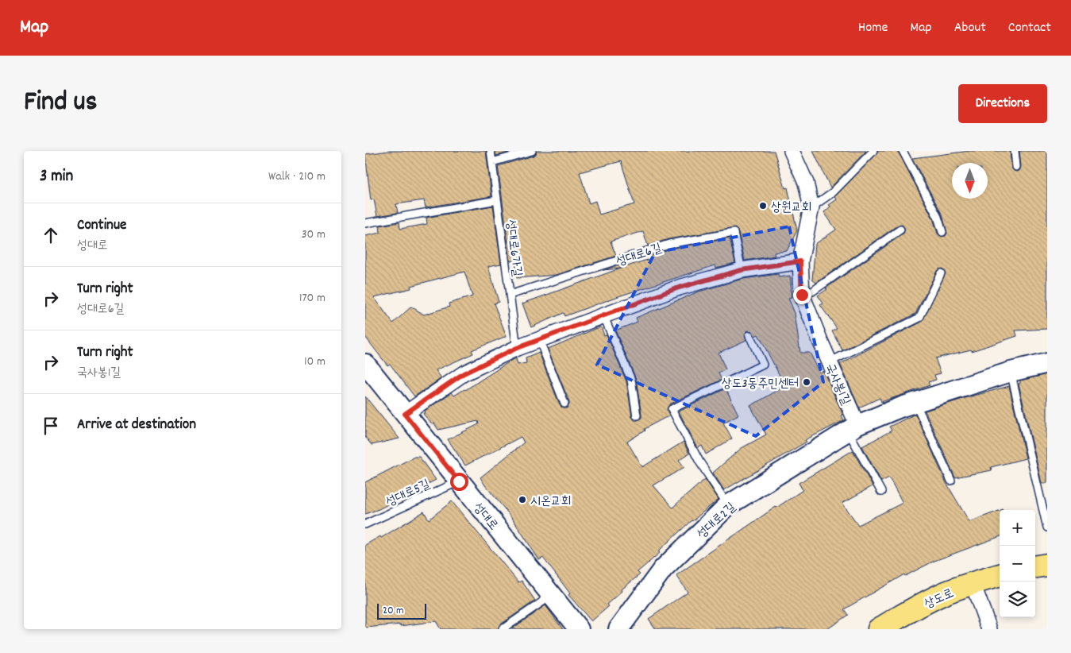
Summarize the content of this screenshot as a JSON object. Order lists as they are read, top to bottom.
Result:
{
  "streets": {
    "main road": ["상도로"],
    "street": ["국사봉1길", "성대로", "성대로2길"],
    "lane": ["성대로6가길", "성대로6길", "성대로5길"]
  },
  "crossings": [
    ["성대로6가길", "성대로6길"],
    ["국사봉1길", "성대로2길"],
    ["성대로5길", "성대로"]
  ],
  "places": ["상원교회", "상도3동주민센터", "시온교회"],
  "scale_bar": "20 m",
  "north": "bottom",
  "page": {
    "header": "Map",
    "nav": [
      "Home",
      "Map",
      "About",
      "Contact"
    ],
    "title": "Find us",
    "buttons": "Directions",
    "heading": ["3 min", "Walk · 210 m"],
    "list": [
      ["Continue", "성대로", "30 m"],
      ["Turn right", "성대로6길", "170 m"],
      ["Turn right", "국사봉1길", "10 m"],
      "Arrive at destination"
    ],
    "map_buttons": ["+", "−"],
    "scale": "20 m"
  }
}
